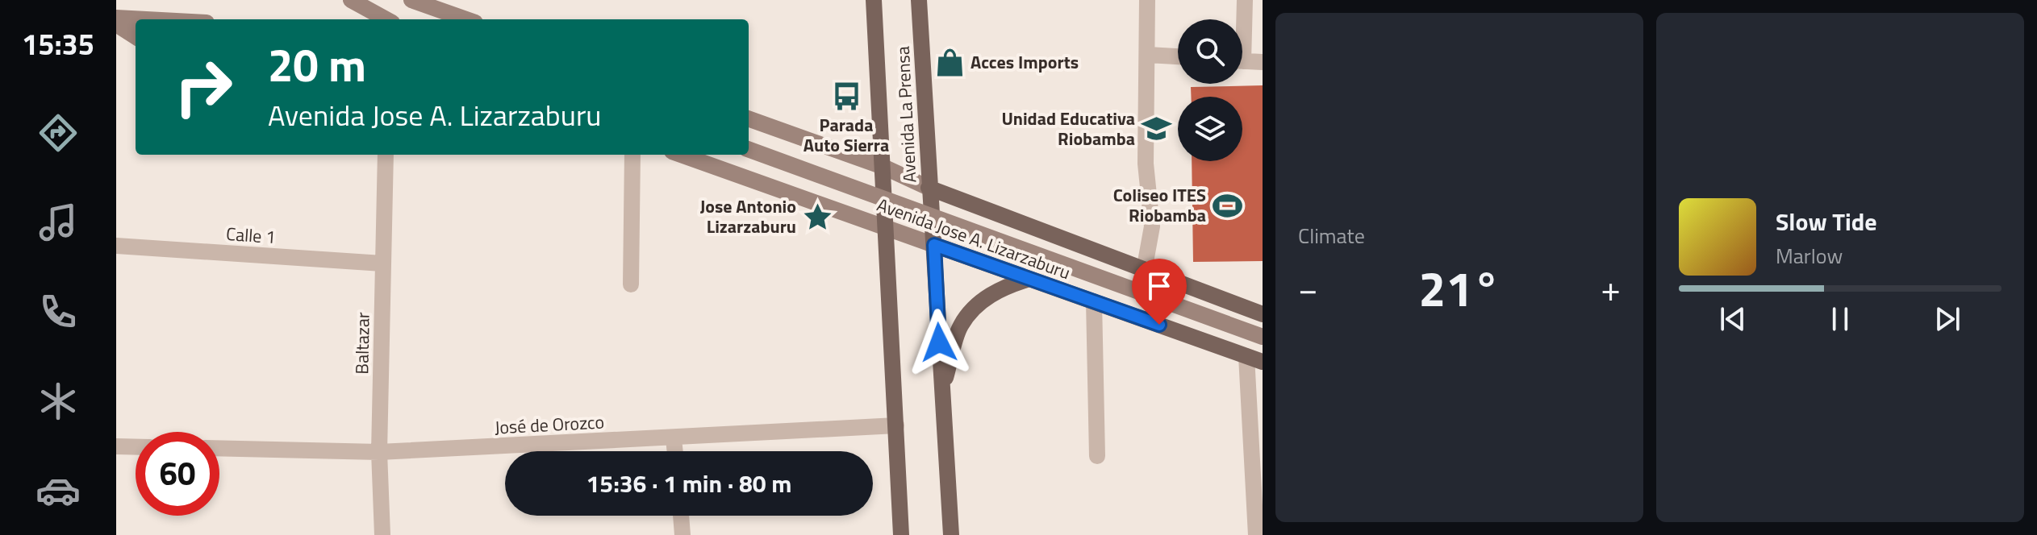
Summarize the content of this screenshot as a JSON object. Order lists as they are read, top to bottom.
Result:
{
  "streets": {
    "main road": ["Avenida La Prensa", "Avenida Jose A. Lizarzaburu"],
    "street": ["Calle 1", "Baltazar", "José de Orozco"]
  },
  "crossings": [
    ["Avenida La Prensa", "Avenida Jose A. Lizarzaburu"],
    ["Avenida La Prensa", "José de Orozco"],
    ["Calle 1", "Baltazar"],
    ["Baltazar", "José de Orozco"]
  ],
  "places": {
    "shop": ["Acces Imports"],
    "bus stop": ["Parada Auto Sierra"],
    "school or university": ["Unidad Educativa Riobamba"],
    "sports": ["Coliseo ITES Riobamba"],
    "place": ["Jose Antonio Lizarzaburu"]
  },
  "page": {
    "tabs": "15:35",
    "tile": "Climate",
    "turn": ["20 m", "Avenida Jose A. Lizarzaburu"],
    "song": ["Slow Tide", "Marlow"],
    "heat": ["−", "21°", "+"],
    "limit": "60",
    "trip": "15:36 · 1 min · 80 m"
  }
}
